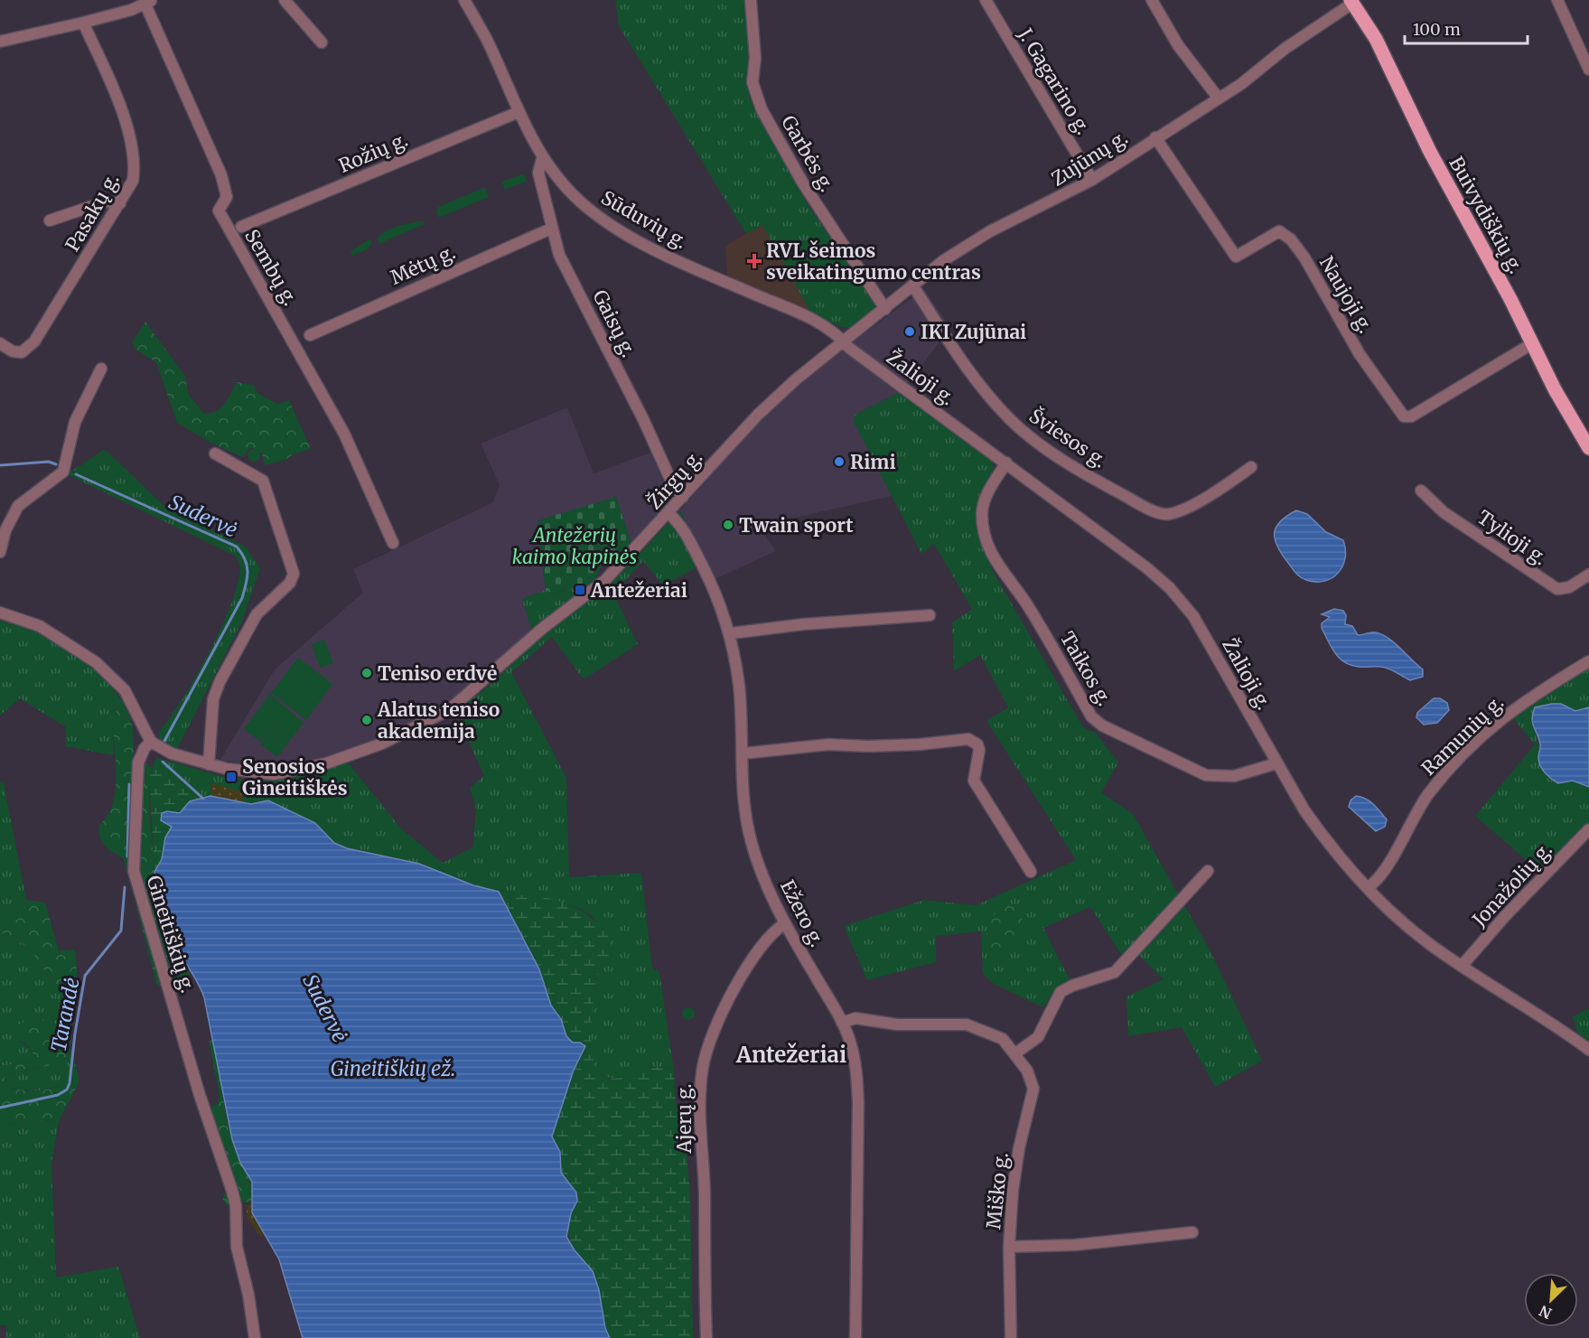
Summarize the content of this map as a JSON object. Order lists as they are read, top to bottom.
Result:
{
  "streets": {
    "main road": ["Buivydiškių g."],
    "street": [
      "J. Gagarino g.",
      "Rožių g.",
      "Garbės g.",
      "Zujūnų g.",
      "Pasakų g.",
      "Sūduvių g.",
      "Mėtų g.",
      "Sembų g.",
      "Naujoji g.",
      "Gaisų g.",
      "Žalioji g.",
      "Šviesos g.",
      "Žirgų g.",
      "Tylioji g.",
      "Taikos g.",
      "Ramunių g.",
      "Jonažolių g.",
      "Ežero g.",
      "Gineitiškių g.",
      "Ajerų g.",
      "Miško g."
    ]
  },
  "crossings": [
    ["J. Gagarino g.", "Zujūnų g."],
    ["Rožių g.", "Sūduvių g."],
    ["Garbės g.", "Zujūnų g."],
    ["Zujūnų g.", "Buivydiškių g."],
    ["Zujūnų g.", "Sūduvių g."],
    ["Zujūnų g.", "Naujoji g."],
    ["Zujūnų g.", "Žalioji g."],
    ["Zujūnų g.", "Šviesos g."],
    ["Zujūnų g.", "Žirgų g."],
    ["Buivydiškių g.", "Naujoji g."],
    ["Sūduvių g.", "Gaisų g."],
    ["Sūduvių g.", "Žalioji g."],
    ["Sūduvių g.", "Žirgų g."],
    ["Mėtų g.", "Gaisų g."],
    ["Gaisų g.", "Žirgų g."],
    ["Žalioji g.", "Žirgų g."],
    ["Žalioji g.", "Taikos g."],
    ["Žalioji g.", "Ramunių g."],
    ["Žalioji g.", "Jonažolių g."],
    ["Žirgų g.", "Ežero g."],
    ["Žirgų g.", "Gineitiškių g."],
    ["Ežero g.", "Ajerų g."],
    ["Ežero g.", "Miško g."]
  ],
  "districts": ["Antežeriai"],
  "water": ["Sudervė", "Tarandė", "Gineitiškių ež."],
  "parks": ["Antežerių kaimo kapinės"],
  "places": {
    "health": ["RVL šeimos sveikatingumo centras"],
    "other": [
      "IKI Zujūnai",
      "Rimi",
      "Twain sport",
      "Teniso erdvė",
      "Alatus teniso akademija"
    ],
    "transit": ["Antežeriai", "Senosios Gineitiškės"]
  },
  "scale_bar": "100 m",
  "north": "bottom left"
}
